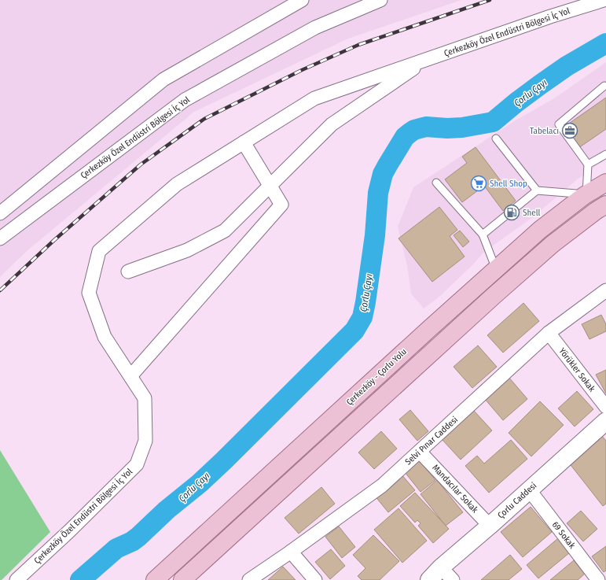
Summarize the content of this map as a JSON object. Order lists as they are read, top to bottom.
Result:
{
  "streets": {
    "main road": ["Çerkezköy - Çorlu Yolu", "Çorlu Caddesi"],
    "street": [
      "Çerkezköy Özel Endüstri Bölgesi İç Yol",
      "Yörükler Sokak",
      "Selvi Pınar Caddesi",
      "Mandacılar Sokak",
      "69 Sokak"
    ]
  },
  "crossings": [
    ["Yörükler Sokak", "Selvi Pınar Caddesi"],
    ["Selvi Pınar Caddesi", "Mandacılar Sokak"],
    ["Mandacılar Sokak", "Çorlu Caddesi"],
    ["Çorlu Caddesi", "69 Sokak"]
  ],
  "water": ["Çorlu Çayı"],
  "places": {
    "office": ["Tabelacı"],
    "supermarket": ["Shell Shop"],
    "fuel station": ["Shell"]
  }
}
